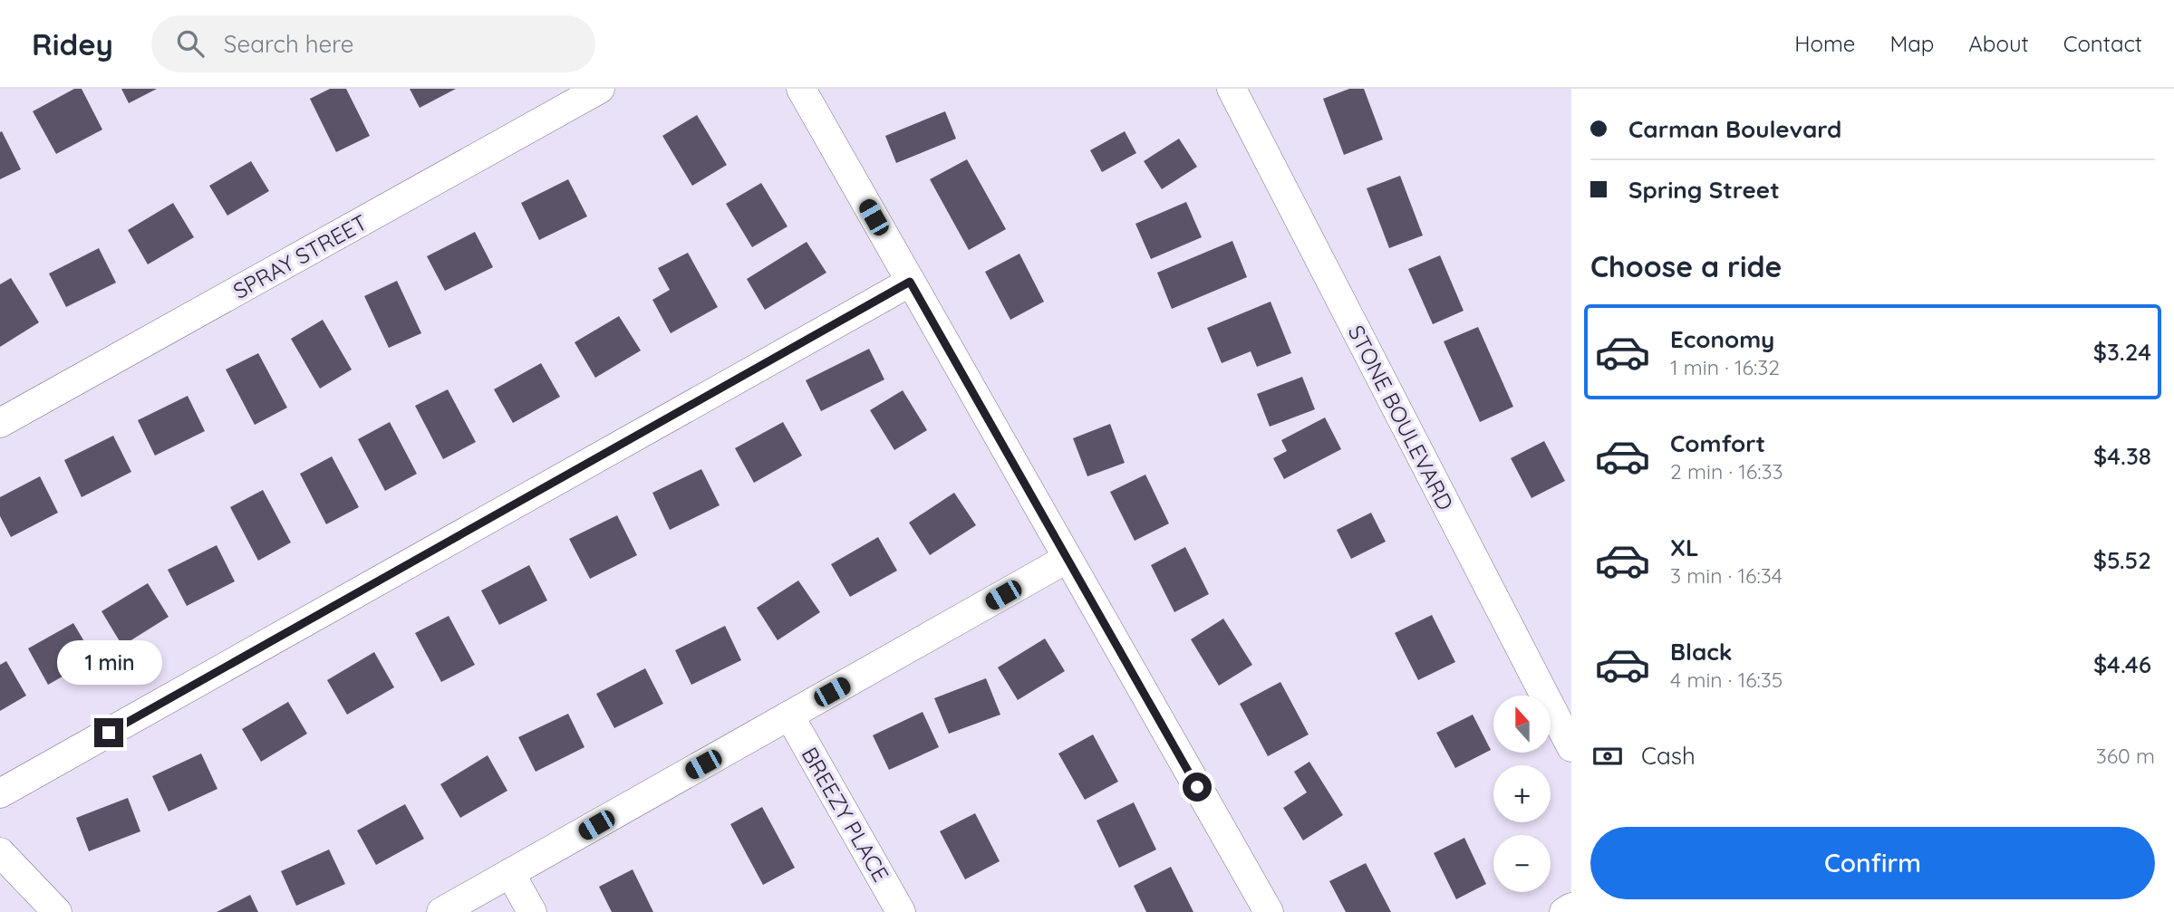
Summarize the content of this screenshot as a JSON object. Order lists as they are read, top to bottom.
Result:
{
  "streets": {
    "street": ["SPRAY STREET", "STONE BOULEVARD", "BREEZY PLACE"]
  },
  "north": "top",
  "page": {
    "header": "Ridey",
    "search": "Search here",
    "nav": [
      "Home",
      "Map",
      "About",
      "Contact"
    ],
    "banner": ["Carman Boulevard", "Spring Street"],
    "heading": "Choose a ride",
    "list": [
      {
        "name": "Economy",
        "note": "1 min · 16:32",
        "value": "$3.24"
      },
      {
        "name": "Comfort",
        "note": "2 min · 16:33",
        "value": "$4.38"
      },
      {
        "name": "XL",
        "note": "3 min · 16:34",
        "value": "$5.52"
      },
      {
        "name": "Black",
        "note": "4 min · 16:35",
        "value": "$4.46"
      }
    ],
    "bubble": "1 min",
    "map_buttons": ["+", "−"],
    "pay": ["Cash", "360 m"],
    "buttons": "Confirm"
  }
}
